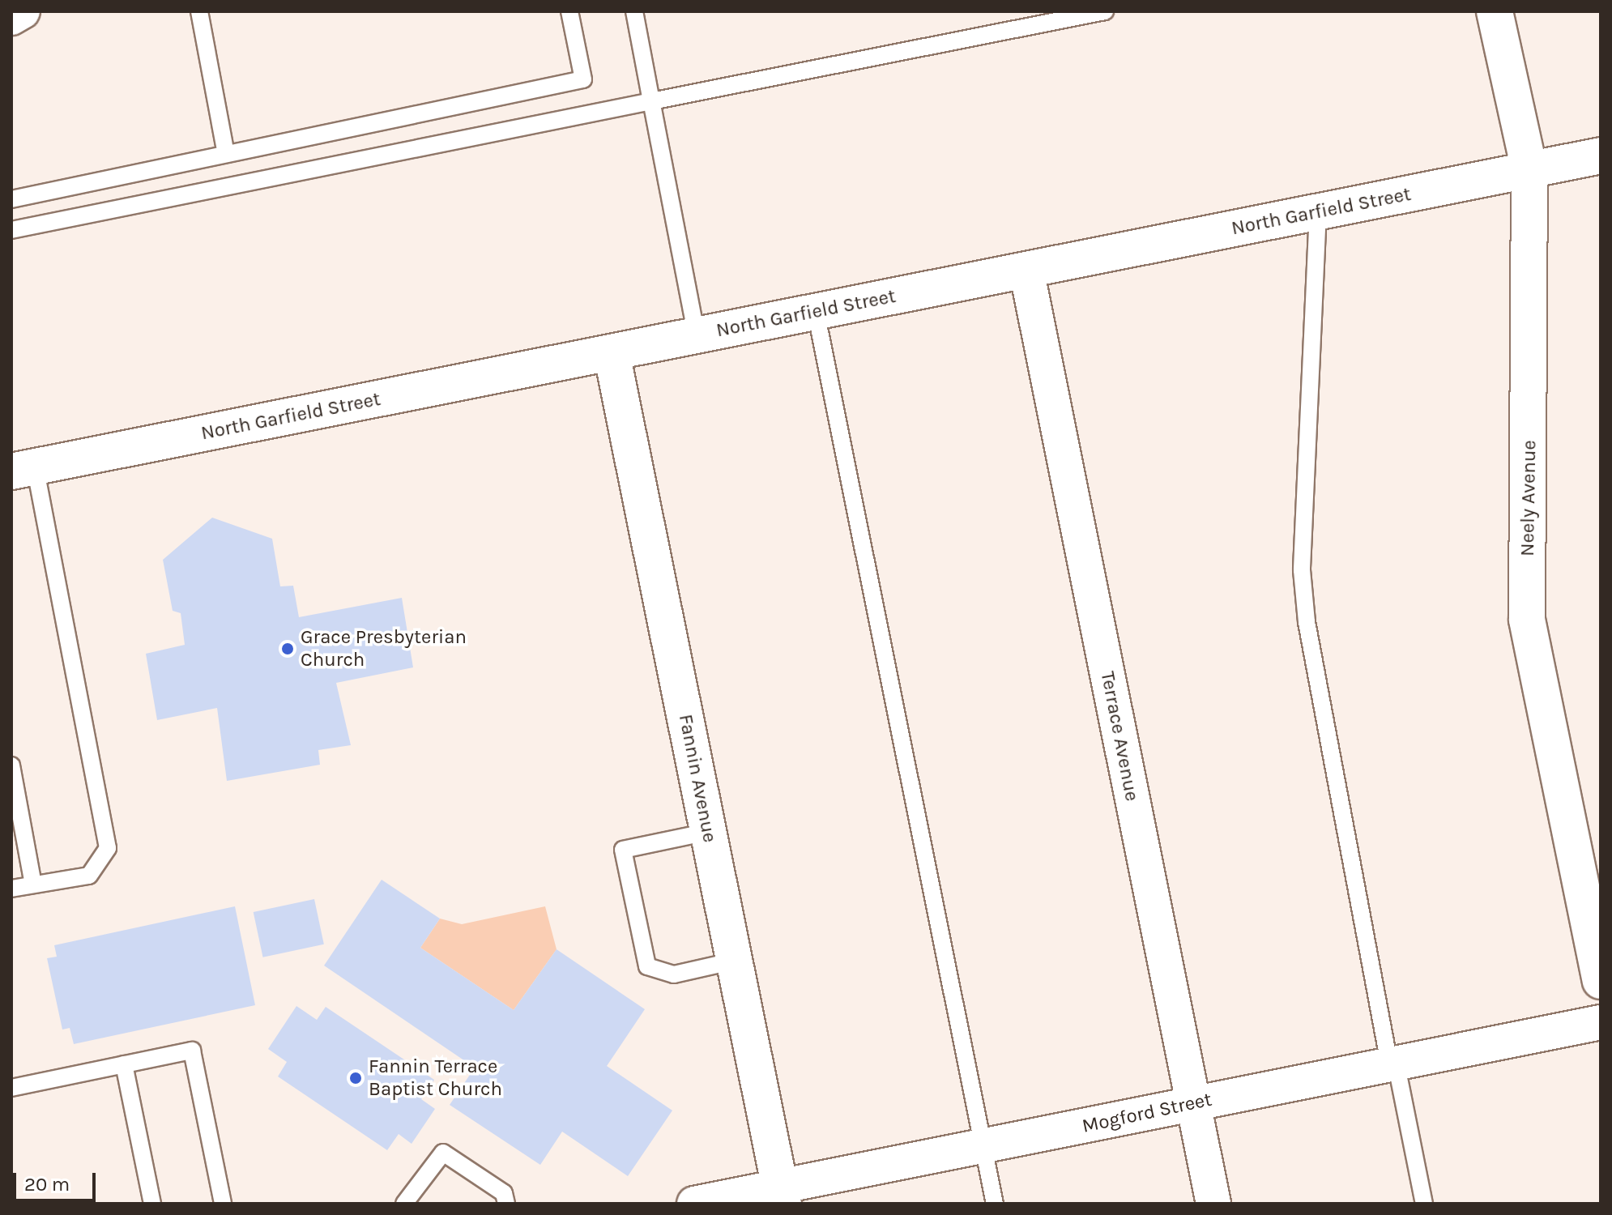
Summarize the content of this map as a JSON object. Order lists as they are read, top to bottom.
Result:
{
  "streets": {
    "street": [
      "North Garfield Street",
      "Neely Avenue",
      "Terrace Avenue",
      "Fannin Avenue",
      "Mogford Street"
    ]
  },
  "crossings": [
    ["North Garfield Street", "Neely Avenue"],
    ["North Garfield Street", "Terrace Avenue"],
    ["North Garfield Street", "Fannin Avenue"],
    ["Terrace Avenue", "Mogford Street"],
    ["Fannin Avenue", "Mogford Street"]
  ],
  "places": ["Grace Presbyterian Church", "Fannin Terrace Baptist Church"],
  "scale_bar": "20 m"
}
